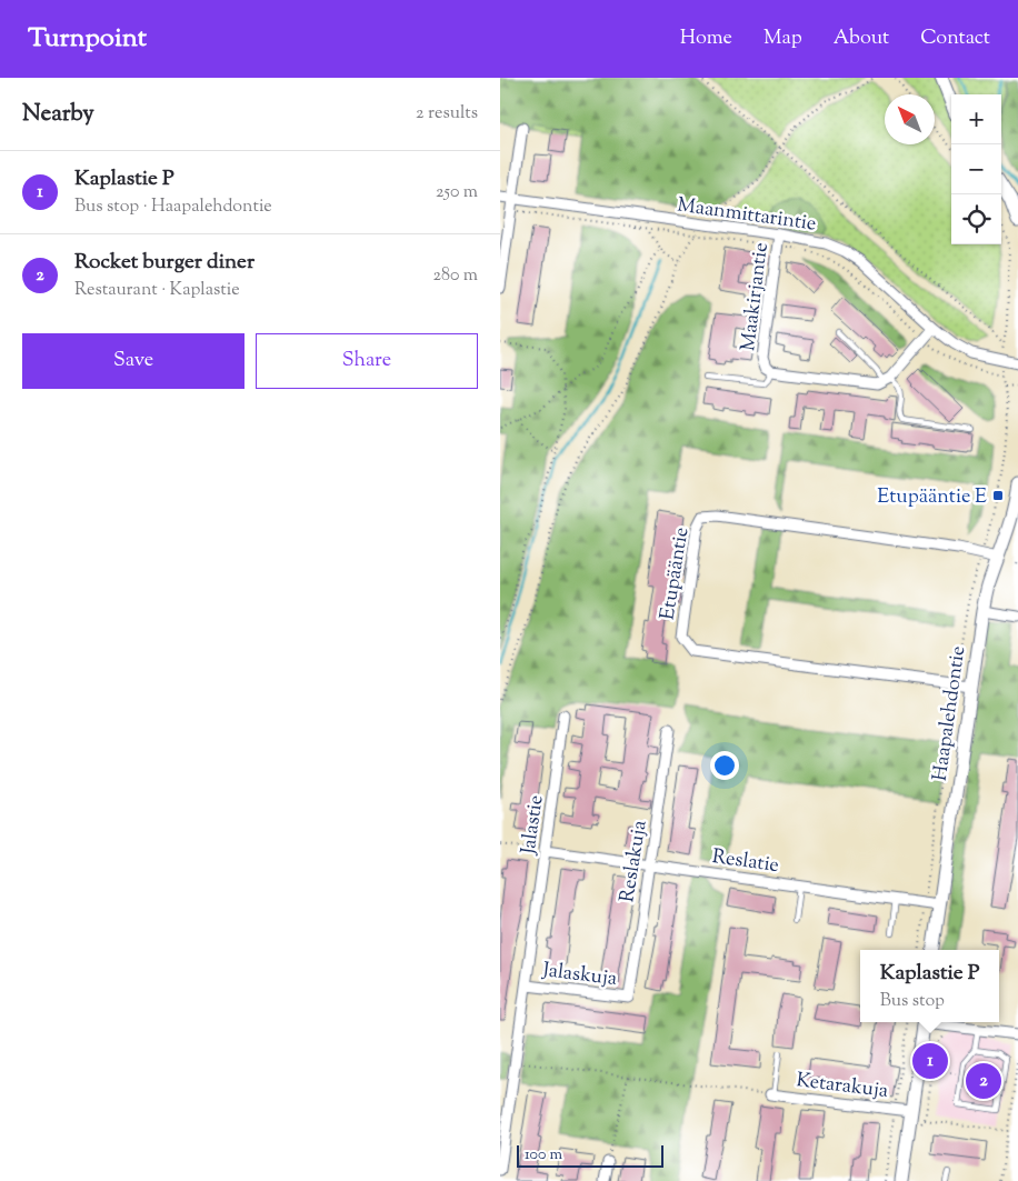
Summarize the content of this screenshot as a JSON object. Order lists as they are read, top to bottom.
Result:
{
  "streets": {
    "street": [
      "Maanmittarintie",
      "Maakirjantie",
      "Etupääntie",
      "Haapalehdontie",
      "Jalastie",
      "Reslatie",
      "Reslakuja",
      "Jalaskuja",
      "Ketarakuja"
    ]
  },
  "crossings": [
    ["Maanmittarintie", "Maakirjantie"],
    ["Etupääntie", "Haapalehdontie"],
    ["Haapalehdontie", "Reslatie"],
    ["Jalastie", "Reslatie"],
    ["Jalastie", "Jalaskuja"],
    ["Reslatie", "Reslakuja"],
    ["Reslakuja", "Jalaskuja"]
  ],
  "places": {
    "transit": ["Etupääntie E"]
  },
  "scale_bar": "100 m",
  "north": "top left",
  "page": {
    "header": "Turnpoint",
    "nav": [
      "Home",
      "Map",
      "About",
      "Contact"
    ],
    "heading": ["Nearby", "2 results"],
    "map_buttons": ["+", "−"],
    "list": [
      {
        "mark": "1",
        "name": "Kaplastie P",
        "note": "Bus stop · Haapalehdontie",
        "value": "250 m"
      },
      {
        "mark": "2",
        "name": "Rocket burger diner",
        "note": "Restaurant · Kaplastie",
        "value": "280 m"
      }
    ],
    "buttons": ["Save", "Share"],
    "popup": ["Kaplastie P", "Bus stop"],
    "pins": ["1", "2"],
    "scale": "100 m"
  }
}
